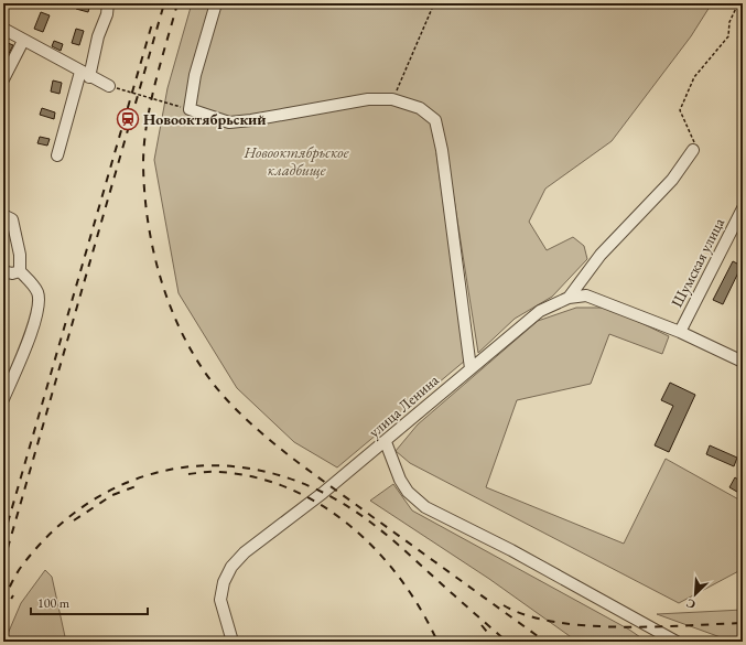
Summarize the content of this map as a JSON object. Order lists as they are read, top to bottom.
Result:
{
  "streets": {
    "street": ["Шумская улица", "улица Ленина"]
  },
  "crossings": [
    ["Шумская улица", "улица Ленина"]
  ],
  "parks": ["Новооктябрьское кладбище"],
  "places": {
    "station": ["Новооктябрьский"]
  },
  "scale_bar": "100 m",
  "north": "bottom left"
}
